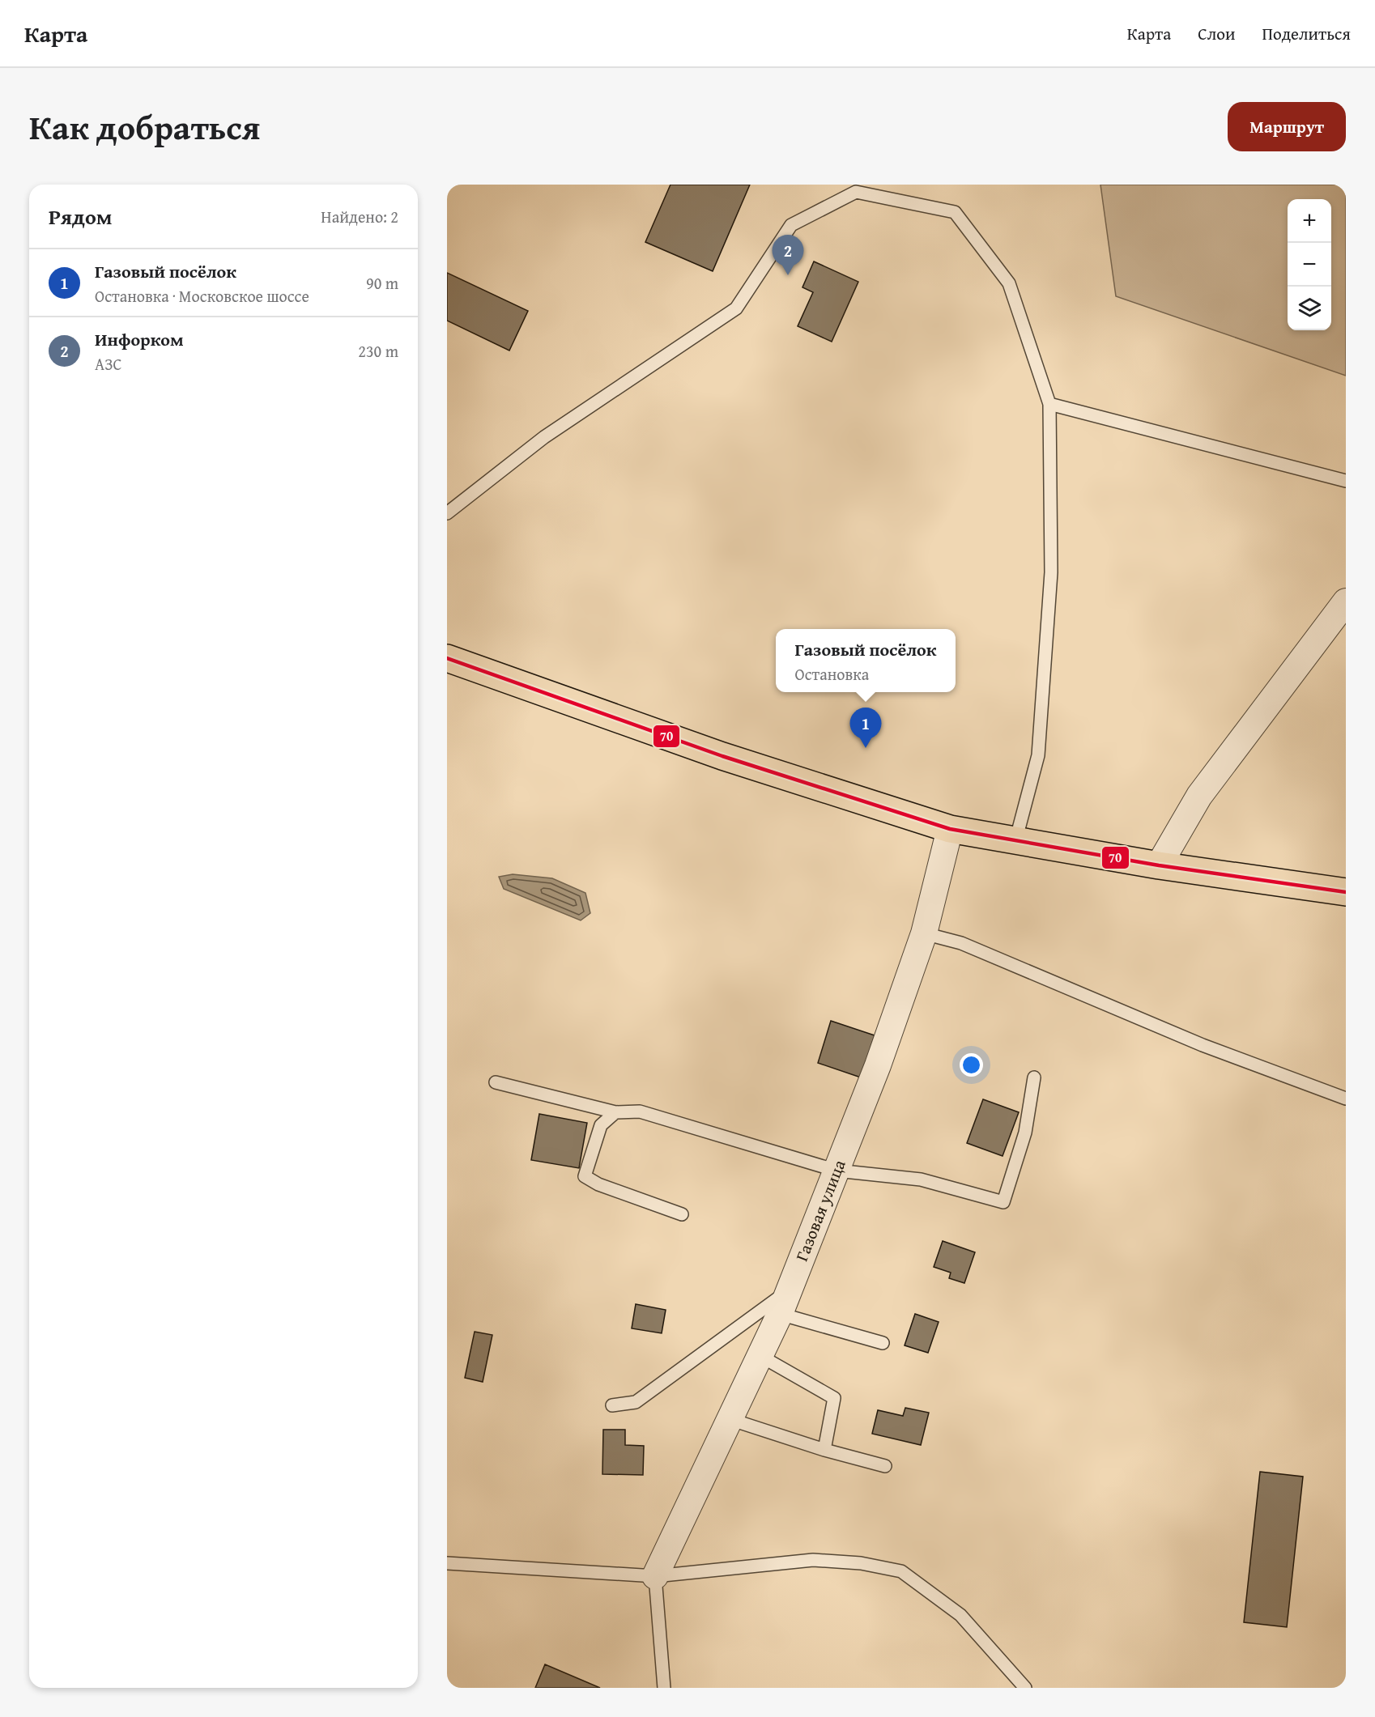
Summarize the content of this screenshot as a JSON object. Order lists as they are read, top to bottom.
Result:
{
  "streets": {
    "street": ["Газовая улица"]
  },
  "lines": ["transit line 70"],
  "page": {
    "header": "Карта",
    "nav": ["Карта", "Слои", "Поделиться"],
    "title": "Как добраться",
    "buttons": "Маршрут",
    "heading": ["Рядом", "Найдено: 2"],
    "map_buttons": ["+", "−"],
    "pins": ["2", "1"],
    "list": [
      {
        "mark": "1",
        "name": "Газовый посёлок",
        "note": "Остановка · Московское шоссе",
        "value": "90 m"
      },
      {
        "mark": "2",
        "name": "Инфорком",
        "note": "АЗС",
        "value": "230 m"
      }
    ],
    "popup": ["Газовый посёлок", "Остановка"]
  }
}
